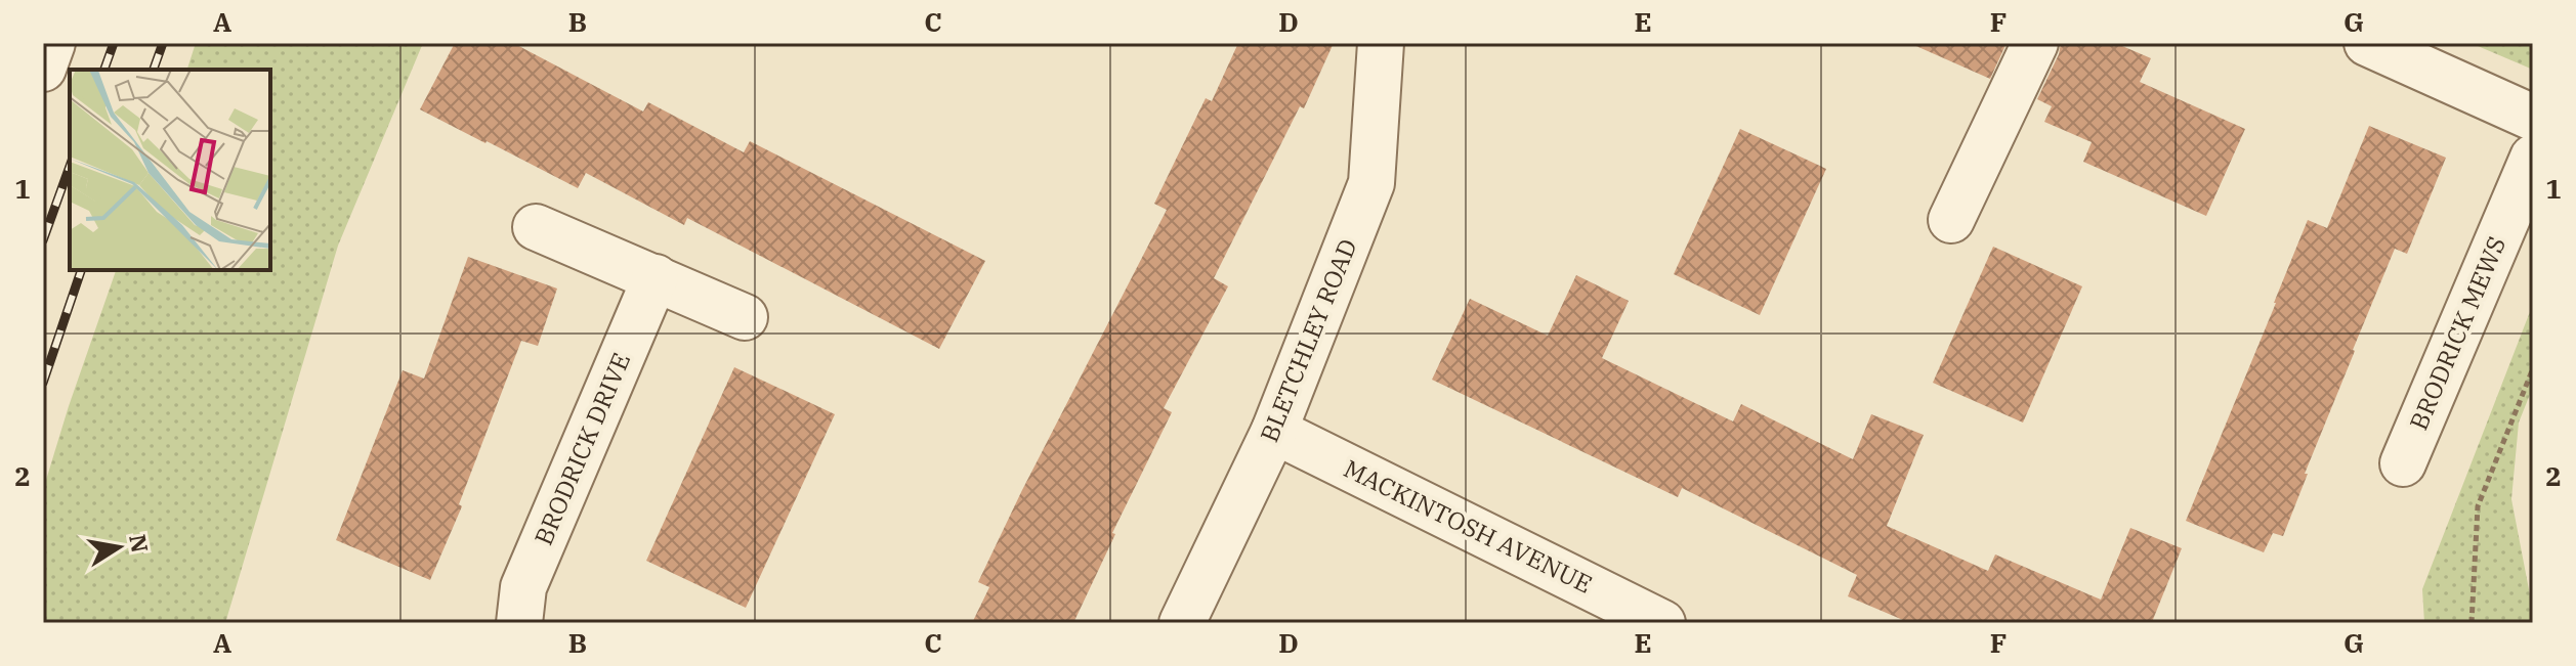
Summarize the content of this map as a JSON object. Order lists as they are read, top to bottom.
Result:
{
  "streets": {
    "street": [
      "BRODRICK MEWS",
      "BLETCHLEY ROAD",
      "BRODRICK DRIVE",
      "MACKINTOSH AVENUE"
    ]
  },
  "crossings": [
    ["BLETCHLEY ROAD", "MACKINTOSH AVENUE"]
  ],
  "north": "right",
  "grid": {
    "columns": [
      "A",
      "B",
      "C",
      "D",
      "E",
      "F",
      "G"
    ],
    "rows": ["1", "2"]
  }
}
